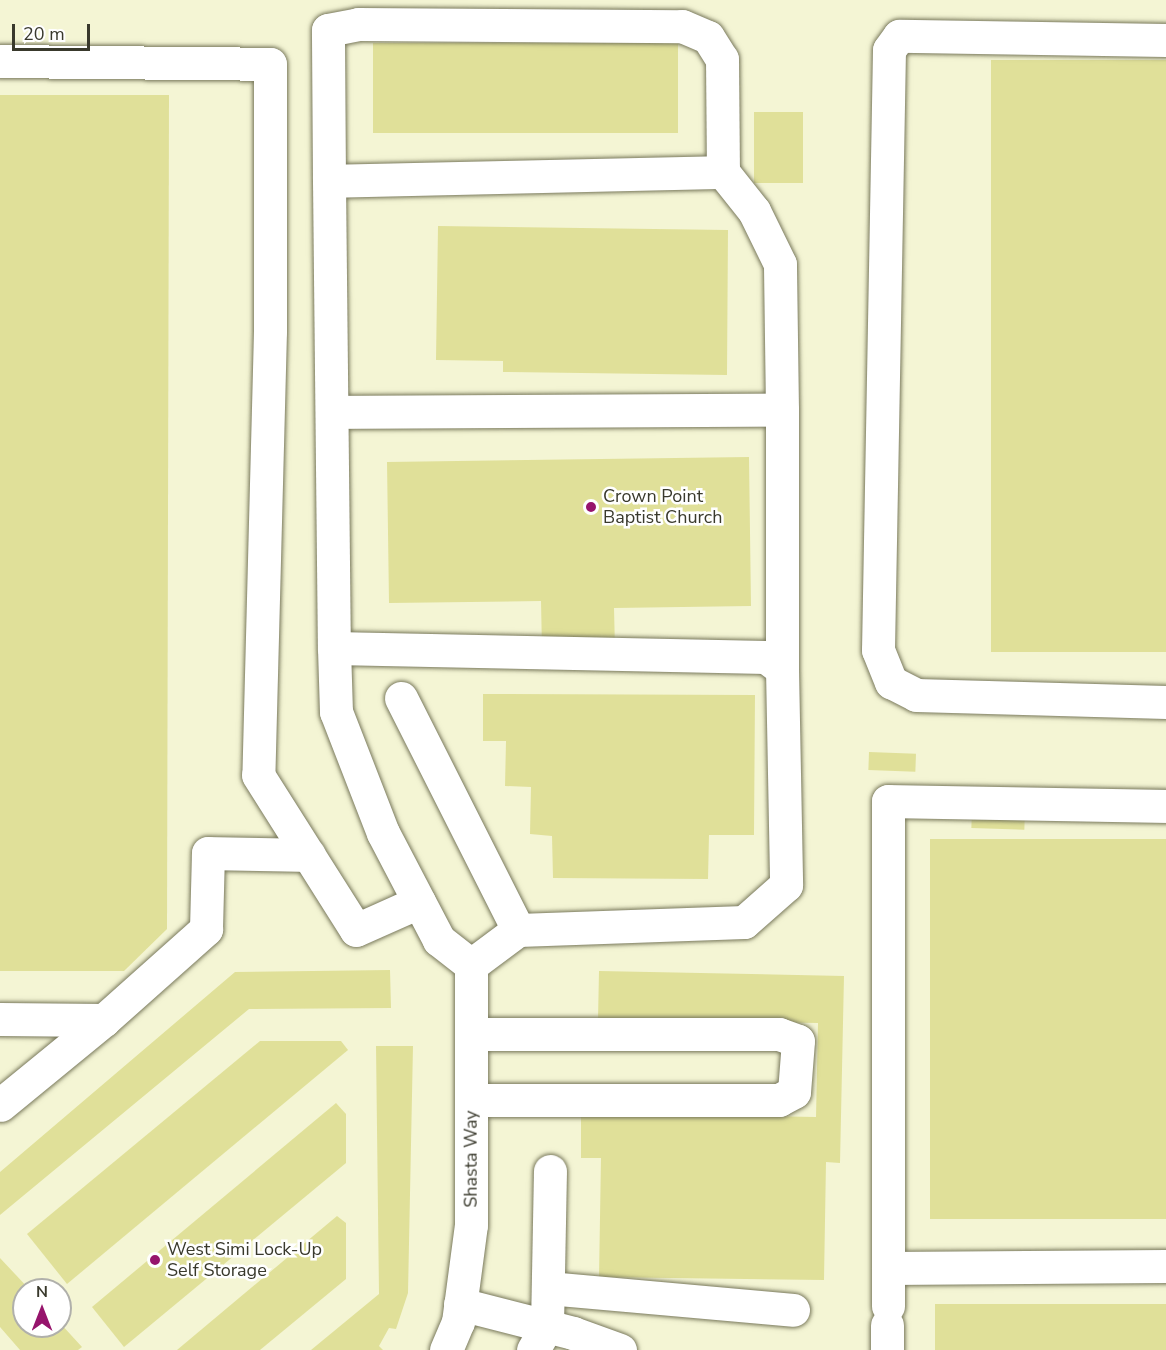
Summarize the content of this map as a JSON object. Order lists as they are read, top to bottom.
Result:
{
  "streets": {
    "street": ["Shasta Way"]
  },
  "places": ["Crown Point Baptist Church", "West Simi Lock-Up Self Storage"],
  "scale_bar": "20 m",
  "north": "top"
}
